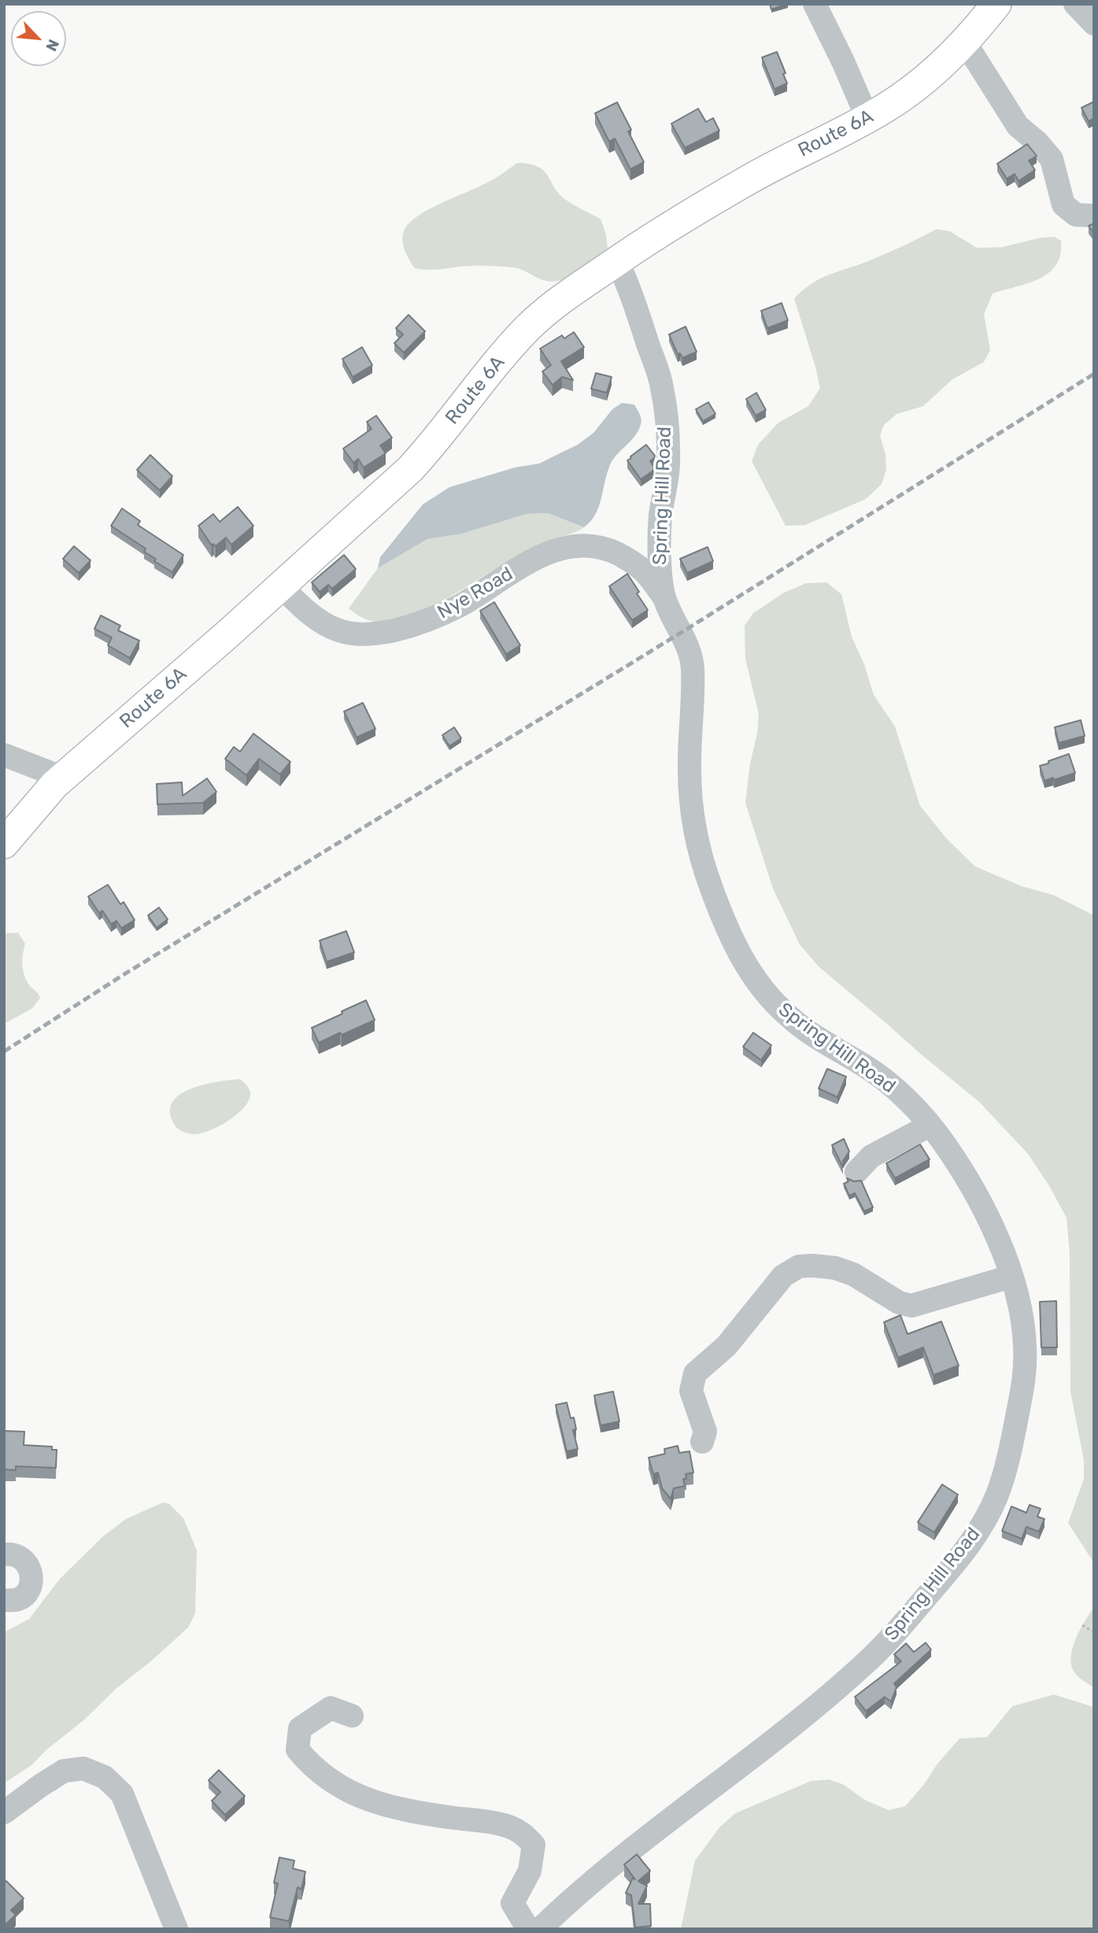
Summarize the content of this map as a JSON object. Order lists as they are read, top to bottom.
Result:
{
  "streets": {
    "main road": ["Route 6A"],
    "street": ["Spring Hill Road", "Nye Road"]
  },
  "crossings": [
    ["Route 6A", "Spring Hill Road"],
    ["Route 6A", "Nye Road"],
    ["Spring Hill Road", "Nye Road"]
  ],
  "north": "bottom right"
}
